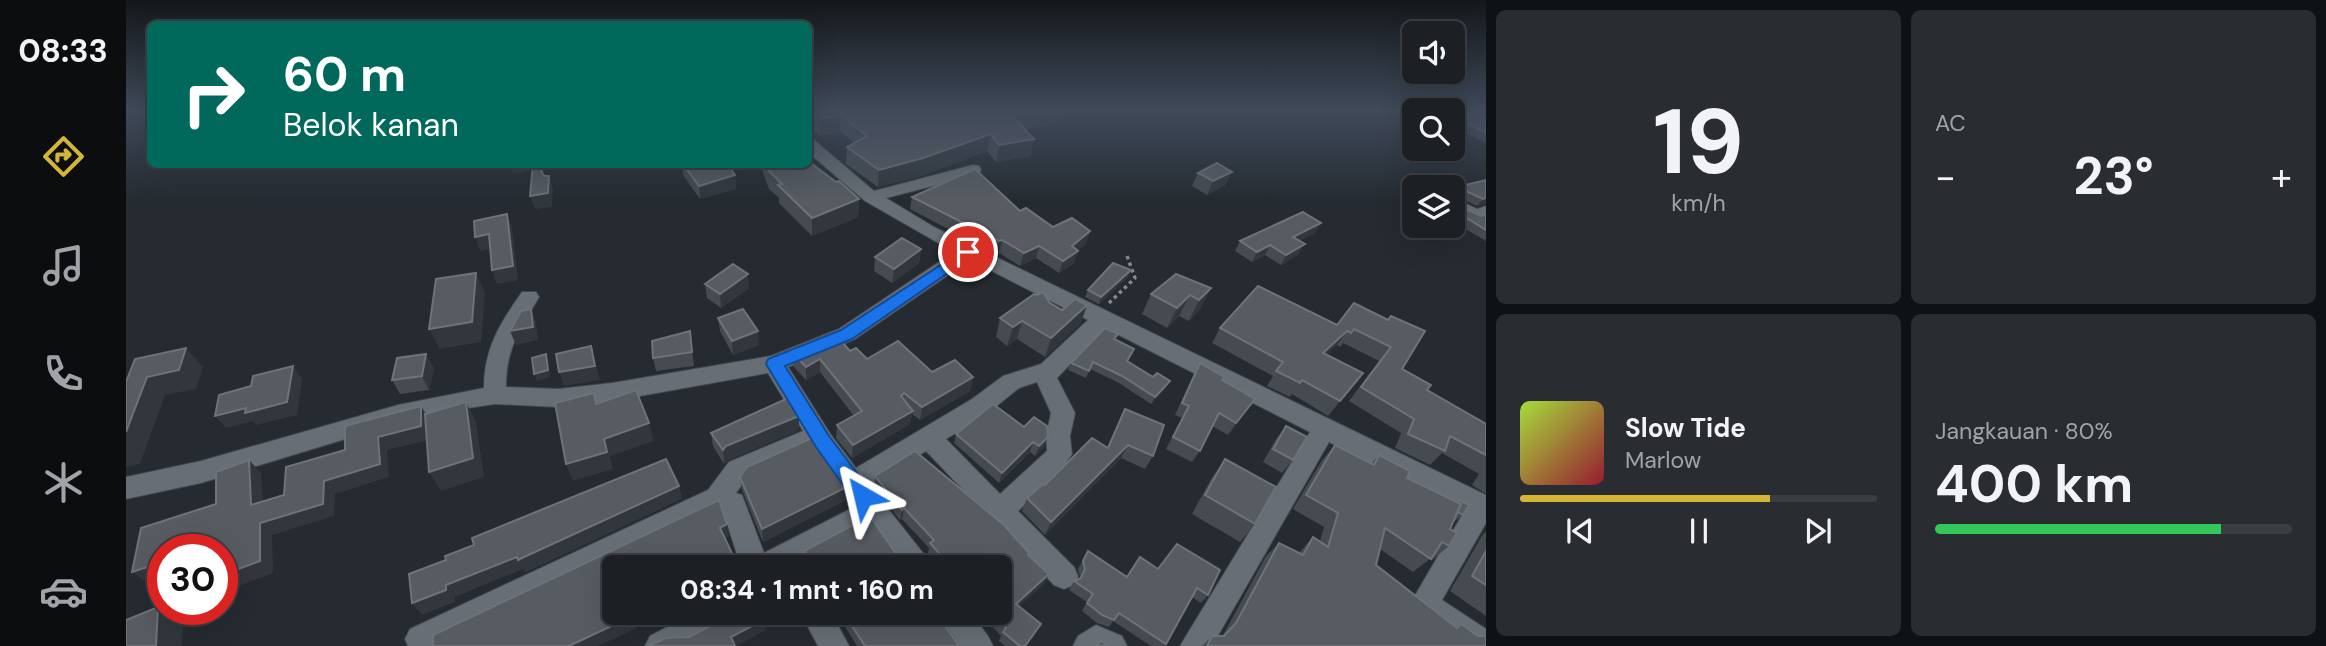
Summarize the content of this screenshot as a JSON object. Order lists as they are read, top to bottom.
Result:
{
  "page": {
    "tabs": "08:33",
    "tile": [
      ["19", "km/h"],
      "AC",
      ["Jangkauan · 80%", "400 km"]
    ],
    "turn": ["60 m", "Belok kanan"],
    "heat": ["−", "23°", "+"],
    "song": ["Slow Tide", "Marlow"],
    "limit": "30",
    "trip": "08:34 · 1 mnt · 160 m"
  }
}
